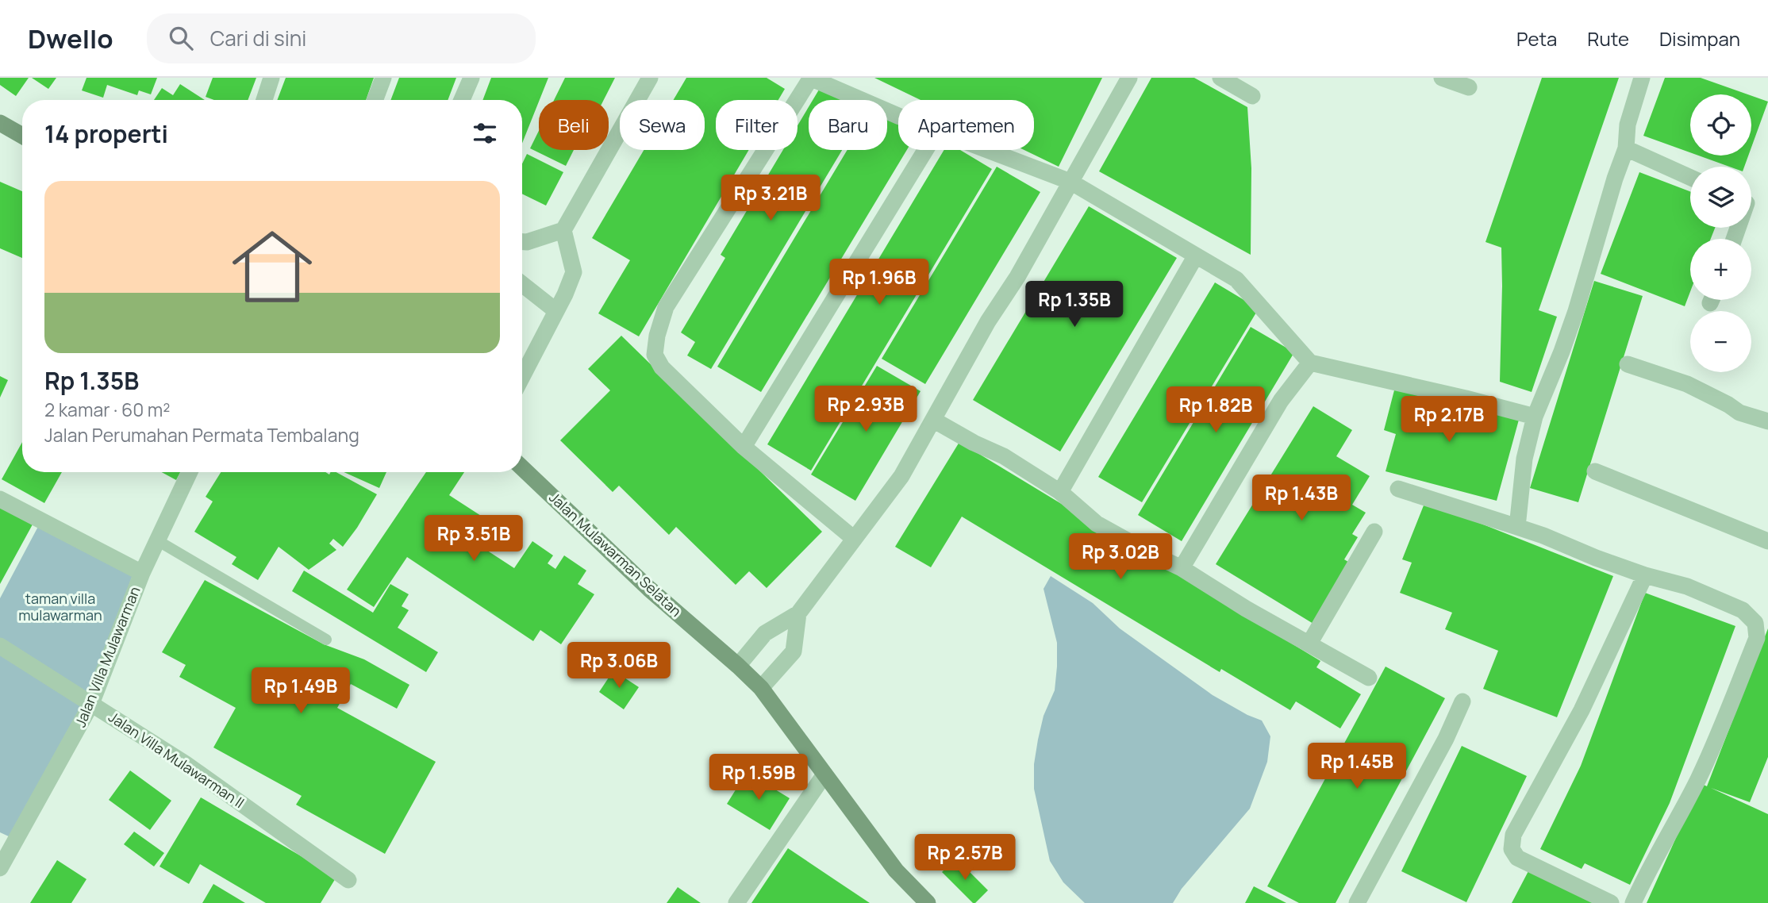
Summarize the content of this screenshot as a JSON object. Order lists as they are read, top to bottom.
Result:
{
  "streets": {
    "street": ["Jalan Mulawarman Selatan", "Jalan Villa Mulawarman", "Jalan Villa Mulawarman II"]
  },
  "crossings": [
    ["Jalan Villa Mulawarman", "Jalan Villa Mulawarman II"]
  ],
  "parks": ["taman villa mulawarman"],
  "page": {
    "header": "Dwello",
    "search": "Cari di sini",
    "nav": ["Peta", "Rute", "Disimpan"],
    "map_buttons": ["+", "−"],
    "chip": [
      "Beli",
      "Sewa",
      "Filter",
      "Baru",
      "Apartemen"
    ],
    "heading": "14 properti",
    "list": [
      {
        "name": "Rp 1.35B",
        "note": "2 kamar · 60 m² · Jalan Perumahan Permata Tembalang"
      }
    ],
    "price": [
      "Rp 3.21B",
      "Rp 1.96B",
      "Rp 1.35B",
      "Rp 2.93B",
      "Rp 1.82B",
      "Rp 2.17B",
      "Rp 1.43B",
      "Rp 3.51B",
      "Rp 3.02B",
      "Rp 3.06B",
      "Rp 1.49B",
      "Rp 1.45B",
      "Rp 1.59B",
      "Rp 2.57B"
    ]
  }
}
